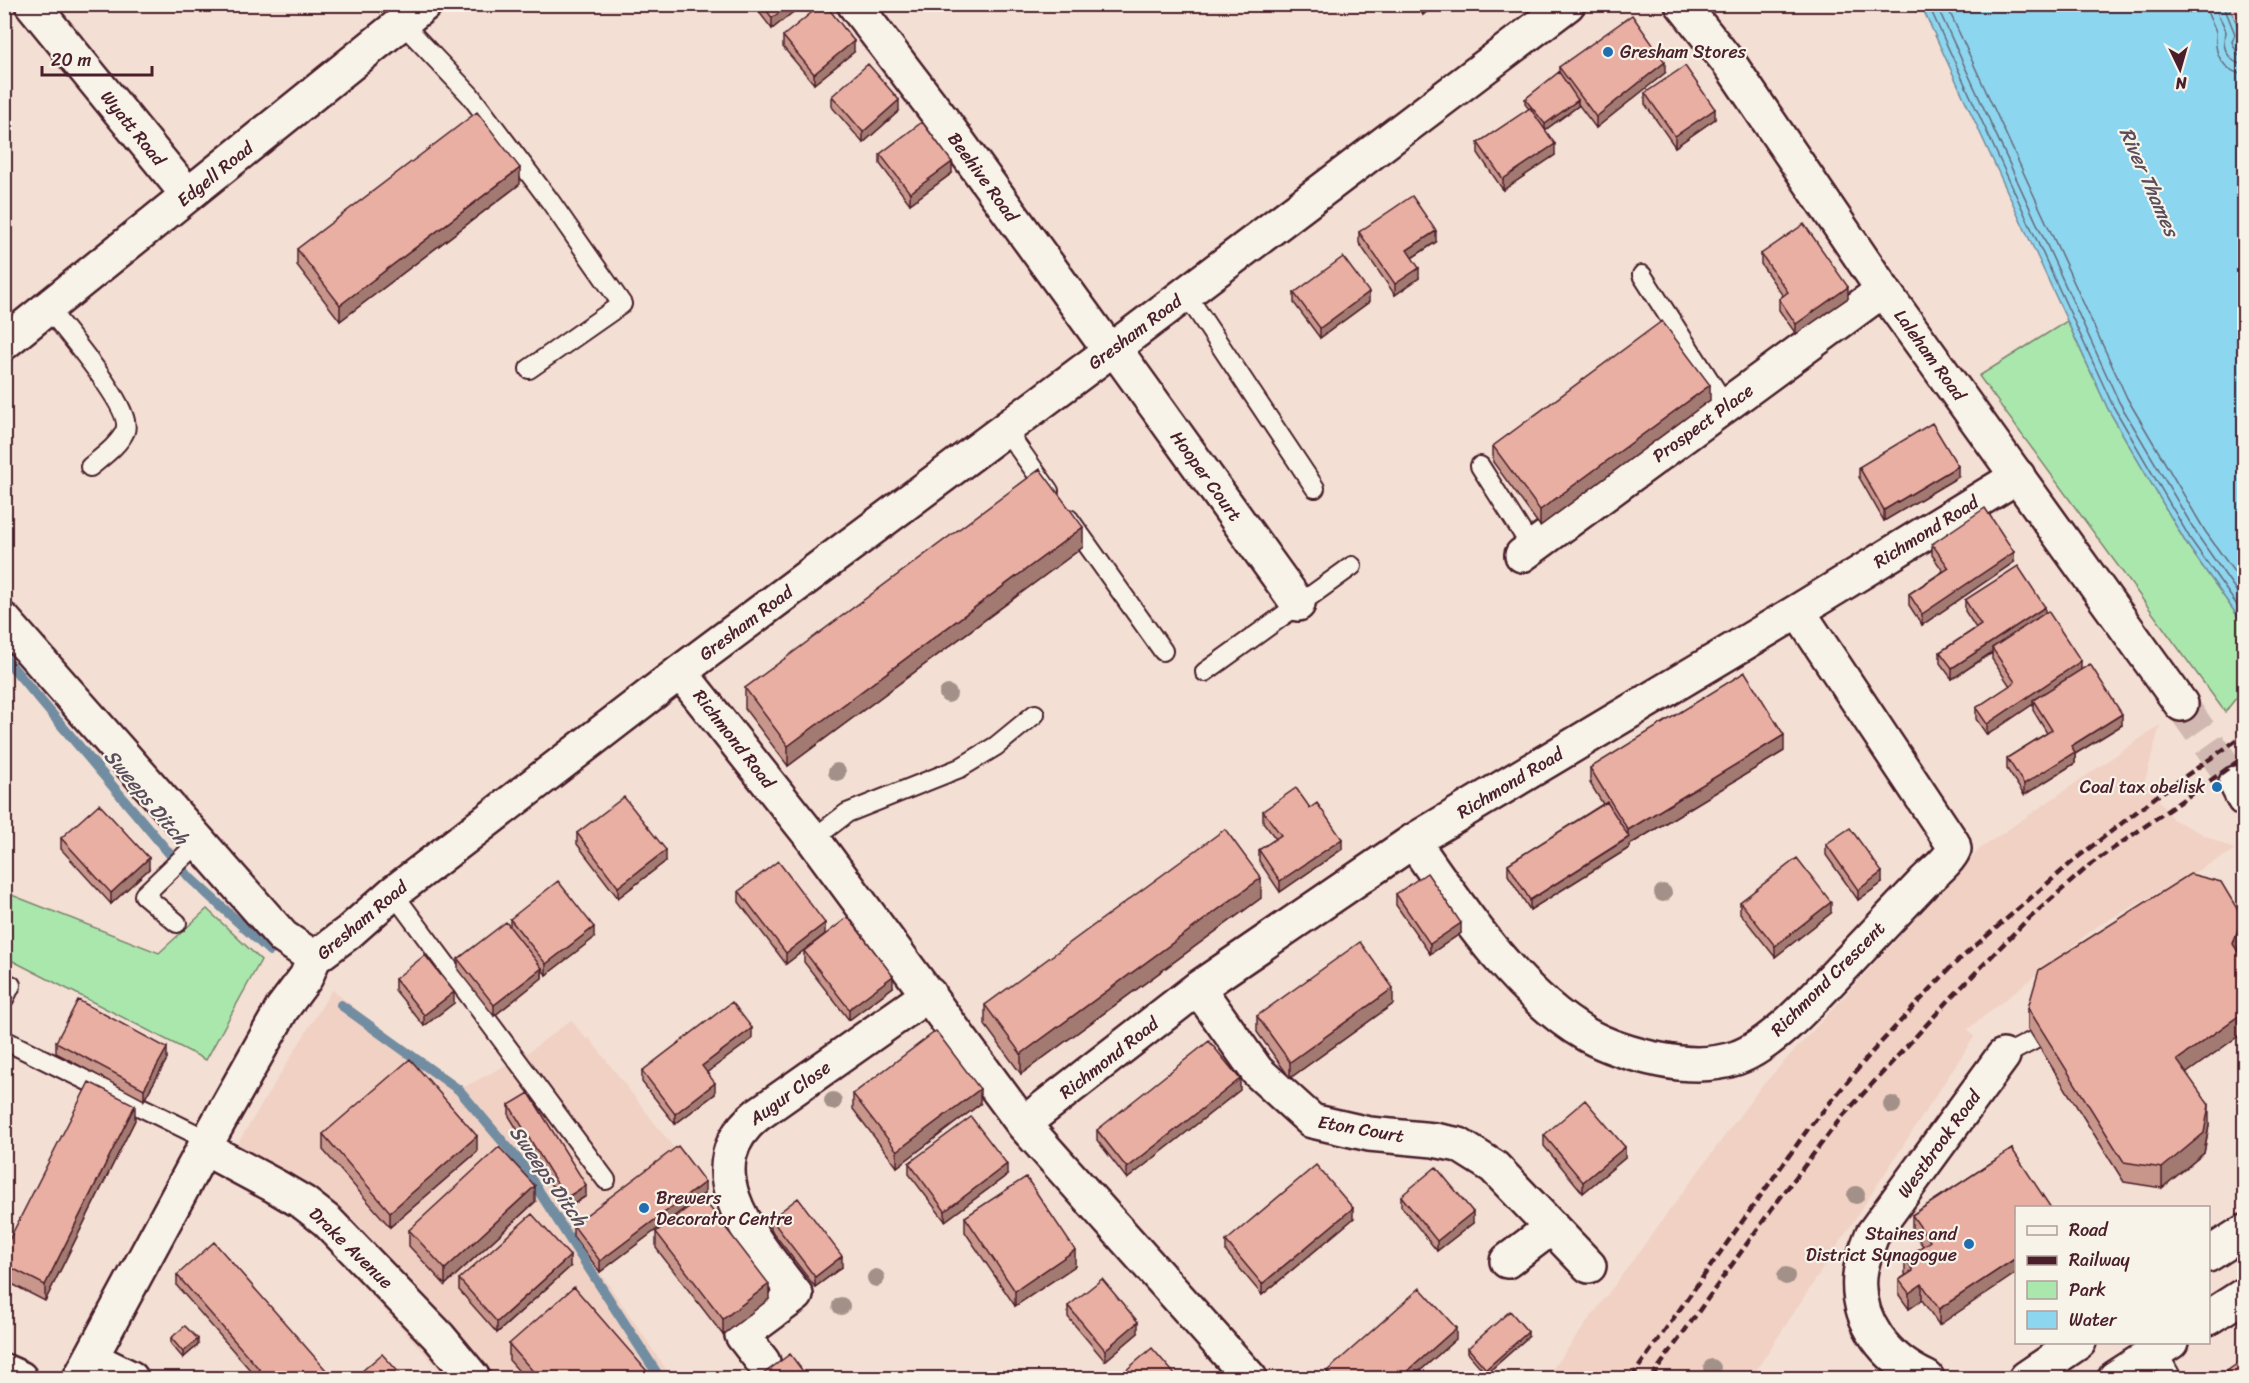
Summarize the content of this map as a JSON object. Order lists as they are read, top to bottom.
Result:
{
  "streets": {
    "street": [
      "Wyatt Road",
      "Edgell Road",
      "Beehive Road",
      "Gresham Road",
      "Laleham Road",
      "Prospect Place",
      "Hooper Court",
      "Richmond Road",
      "Richmond Crescent",
      "Augur Close",
      "Eton Court",
      "Westbrook Road",
      "Drake Avenue"
    ]
  },
  "crossings": [
    ["Wyatt Road", "Edgell Road"],
    ["Beehive Road", "Gresham Road"],
    ["Beehive Road", "Hooper Court"],
    ["Gresham Road", "Hooper Court"],
    ["Gresham Road", "Richmond Road"],
    ["Gresham Road", "Drake Avenue"],
    ["Laleham Road", "Prospect Place"],
    ["Laleham Road", "Richmond Road"],
    ["Richmond Road", "Richmond Crescent"],
    ["Richmond Road", "Augur Close"],
    ["Richmond Road", "Eton Court"]
  ],
  "water": ["River Thames", "Sweeps Ditch"],
  "places": [
    "Gresham Stores",
    "Coal tax obelisk",
    "Brewers Decorator Centre",
    "Staines and District Synagogue"
  ],
  "legend": [
    "Road",
    "Railway",
    "Park",
    "Water"
  ],
  "scale_bar": "20 m",
  "north": "bottom"
}
